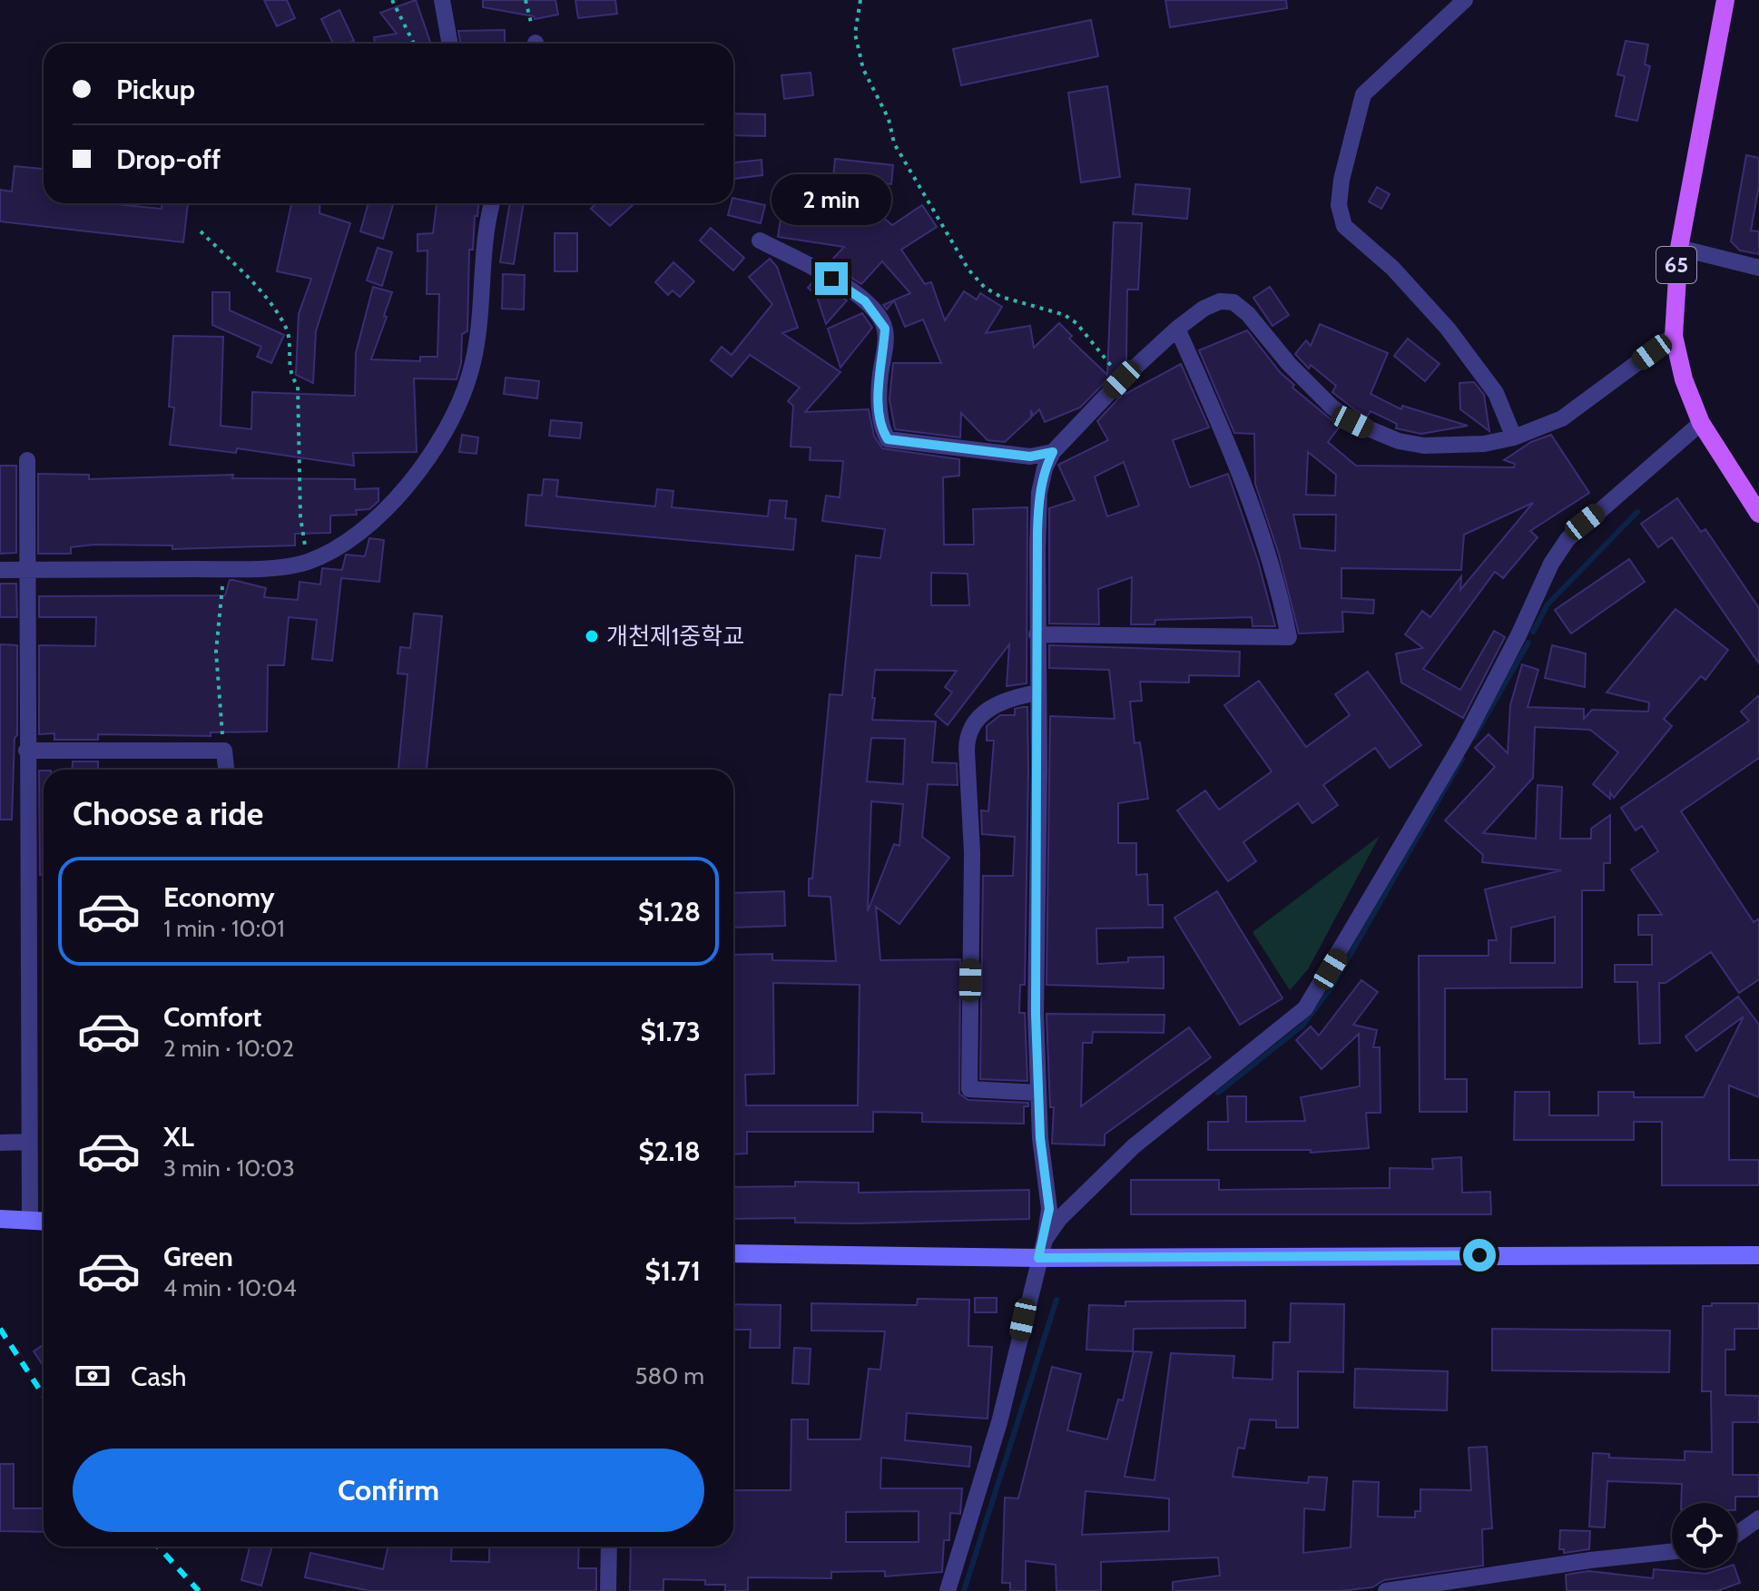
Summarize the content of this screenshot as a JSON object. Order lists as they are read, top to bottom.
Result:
{
  "streets": {
    "main road": ["65"]
  },
  "places": ["개천제1중학교"],
  "page": {
    "banner": ["Pickup", "Drop-off"],
    "bubble": "2 min",
    "heading": "Choose a ride",
    "list": [
      {
        "name": "Economy",
        "note": "1 min · 10:01",
        "value": "$1.28"
      },
      {
        "name": "Comfort",
        "note": "2 min · 10:02",
        "value": "$1.73"
      },
      {
        "name": "XL",
        "note": "3 min · 10:03",
        "value": "$2.18"
      },
      {
        "name": "Green",
        "note": "4 min · 10:04",
        "value": "$1.71"
      }
    ],
    "pay": ["Cash", "580 m"],
    "buttons": "Confirm"
  }
}
